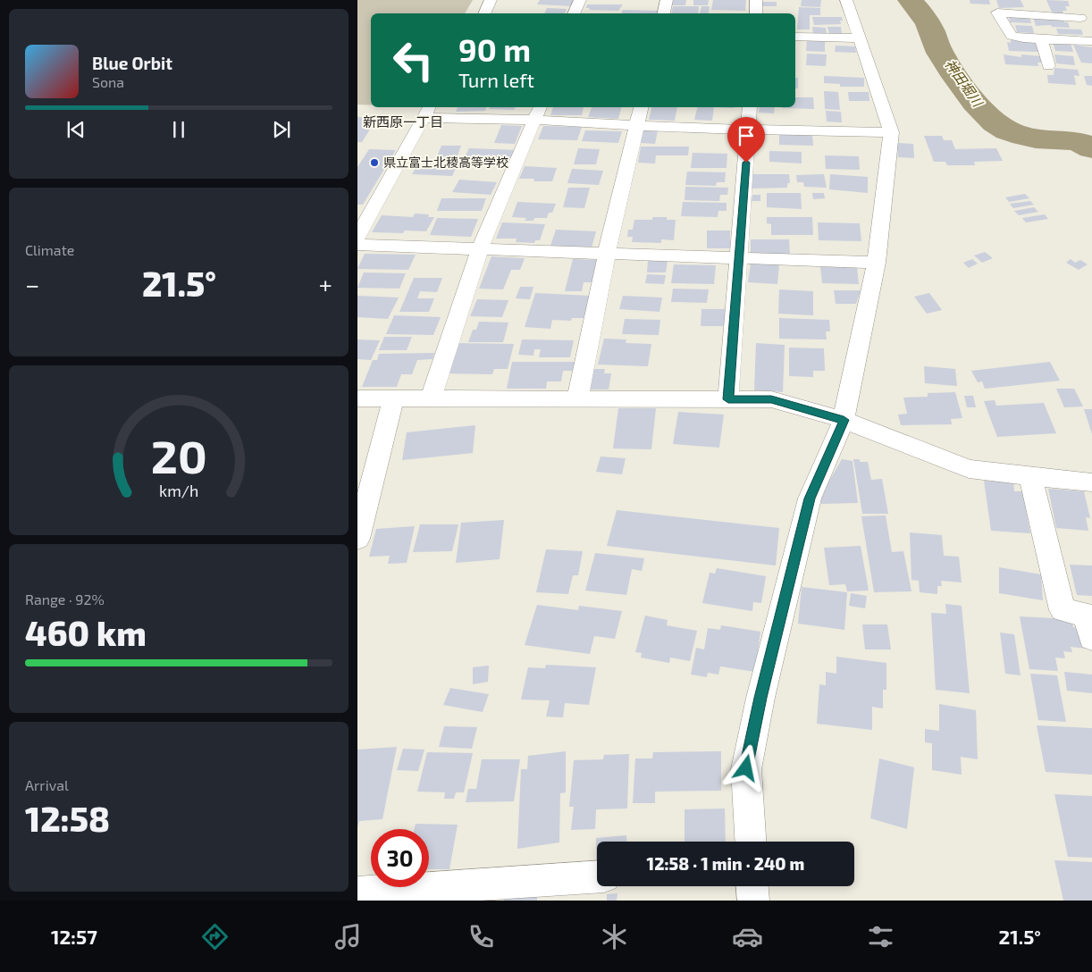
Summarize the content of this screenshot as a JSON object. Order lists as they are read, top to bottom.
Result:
{
  "districts": ["新西原一丁目"],
  "water": ["神田堀川"],
  "places": ["県立富士北稜高等学校"],
  "page": {
    "turn": ["90 m", "Turn left"],
    "song": ["Blue Orbit", "Sona"],
    "tile": [
      "Climate",
      ["Range · 92%", "460 km"],
      ["Arrival", "12:58"]
    ],
    "heat": ["−", "21.5°", "+"],
    "limit": "30",
    "trip": "12:58 · 1 min · 240 m",
    "tabs": ["12:57", "21.5°"],
    "gauge": ["20", "km/h"]
  }
}
